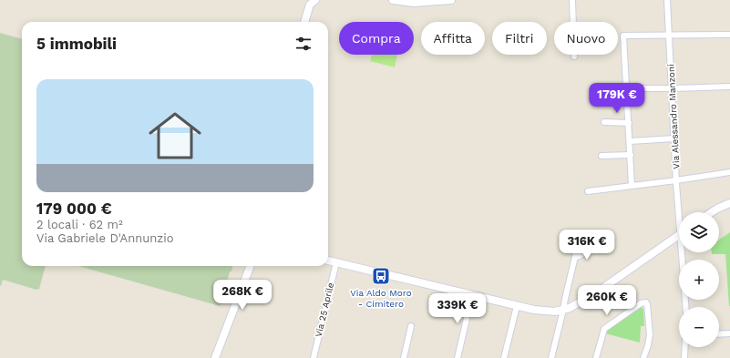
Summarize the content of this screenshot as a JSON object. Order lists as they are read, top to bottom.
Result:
{
  "streets": {
    "street": ["Via Alessandro Manzoni", "Via 25 Aprile"]
  },
  "places": {
    "bus stop": ["Via Aldo Moro - Cimitero"]
  },
  "page": {
    "chip": [
      "Compra",
      "Affitta",
      "Filtri",
      "Nuovo"
    ],
    "heading": "5 immobili",
    "list": [
      {
        "name": "179 000 €",
        "note": "2 locali · 62 m² · Via Gabriele D'Annunzio"
      }
    ],
    "price": [
      "179K €",
      "316K €",
      "268K €",
      "260K €",
      "339K €"
    ],
    "map_buttons": ["+", "−"]
  }
}
